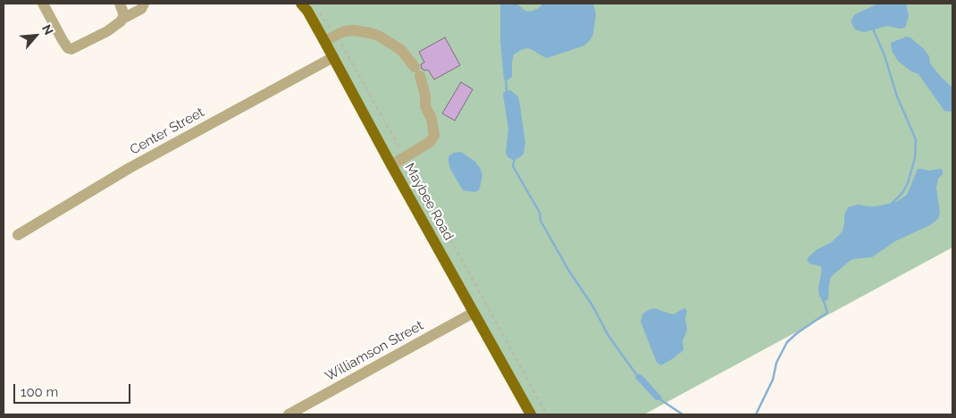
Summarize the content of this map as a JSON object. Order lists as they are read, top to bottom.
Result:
{
  "streets": {
    "main road": ["Maybee Road"],
    "street": ["Center Street", "Williamson Street"]
  },
  "crossings": [
    ["Center Street", "Maybee Road"],
    ["Maybee Road", "Williamson Street"]
  ],
  "scale_bar": "100 m",
  "north": "top right"
}
